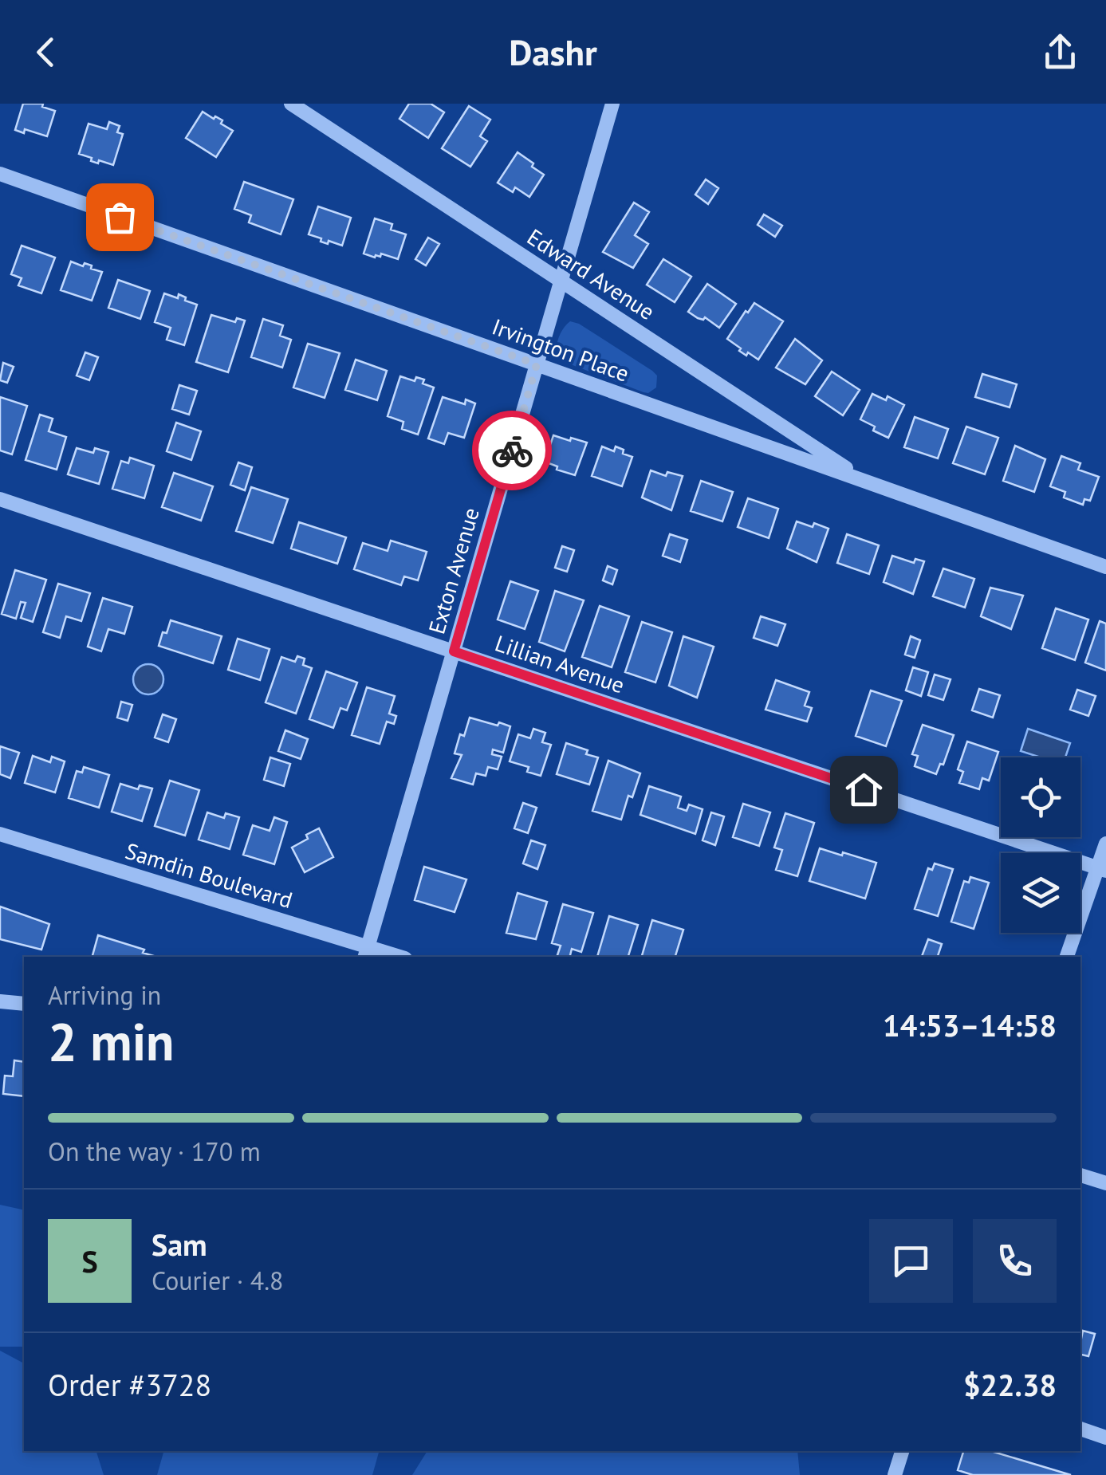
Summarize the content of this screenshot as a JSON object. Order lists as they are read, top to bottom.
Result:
{
  "streets": {
    "street": [
      "Edward Avenue",
      "Irvington Place",
      "Exton Avenue",
      "Lillian Avenue",
      "Samdin Boulevard"
    ]
  },
  "crossings": [
    ["Edward Avenue", "Irvington Place"],
    ["Edward Avenue", "Exton Avenue"],
    ["Irvington Place", "Exton Avenue"],
    ["Exton Avenue", "Lillian Avenue"],
    ["Exton Avenue", "Samdin Boulevard"]
  ],
  "page": {
    "header": "Dashr",
    "heading": ["2 min", "Arriving in", "14:53–14:58"],
    "panel": [
      "Sam",
      "Courier · 4.8",
      "Order #3728",
      "$22.38"
    ],
    "bar": "On the way · 170 m",
    "round": "S"
  }
}
